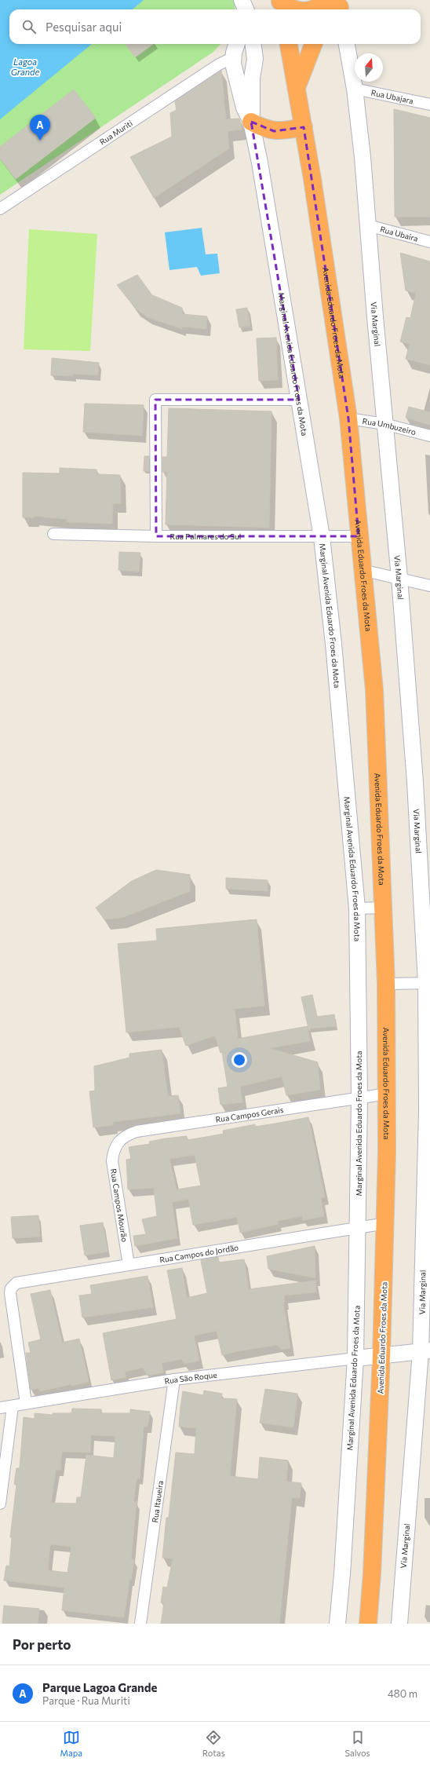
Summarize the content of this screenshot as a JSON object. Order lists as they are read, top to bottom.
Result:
{
  "streets": {
    "highway": ["Avenida Eduardo Froes da Mota"],
    "street": [
      "Rua Ubajara",
      "Rua Muriti",
      "Rua Ubaira",
      "Via Marginal",
      "Marginal Avenida Eduardo Froes da Mota",
      "Rua Umbuzeiro",
      "Rua Palmares do Sul",
      "Rua Campos Gerais",
      "Rua Campos Mourão",
      "Rua Campos do Jordão",
      "Rua São Roque",
      "Rua Itaueira"
    ]
  },
  "crossings": [
    ["Rua Ubajara", "Via Marginal"],
    ["Rua Muriti", "Marginal Avenida Eduardo Froes da Mota"],
    ["Rua Ubaira", "Via Marginal"],
    ["Avenida Eduardo Froes da Mota", "Rua Umbuzeiro"],
    ["Avenida Eduardo Froes da Mota", "Rua Palmares do Sul"],
    ["Avenida Eduardo Froes da Mota", "Rua Campos Gerais"],
    ["Avenida Eduardo Froes da Mota", "Rua Campos do Jordão"],
    ["Avenida Eduardo Froes da Mota", "Rua São Roque"],
    ["Via Marginal", "Rua Umbuzeiro"],
    ["Via Marginal", "Rua São Roque"],
    ["Marginal Avenida Eduardo Froes da Mota", "Rua Palmares do Sul"],
    ["Marginal Avenida Eduardo Froes da Mota", "Rua Campos Gerais"],
    ["Marginal Avenida Eduardo Froes da Mota", "Rua Campos do Jordão"],
    ["Marginal Avenida Eduardo Froes da Mota", "Rua São Roque"],
    ["Rua Campos Gerais", "Rua Campos Mourão"],
    ["Rua Campos Mourão", "Rua Campos do Jordão"],
    ["Rua Campos do Jordão", "Rua São Roque"],
    ["Rua São Roque", "Rua Itaueira"]
  ],
  "water": ["Lagoa Grande"],
  "north": "top",
  "page": {
    "search": "Pesquisar aqui",
    "pins": "A",
    "heading": "Por perto",
    "list": [
      {
        "mark": "A",
        "name": "Parque Lagoa Grande",
        "note": "Parque · Rua Muriti",
        "value": "480 m"
      }
    ],
    "nav": ["Mapa", "Rotas", "Salvos"]
  }
}
